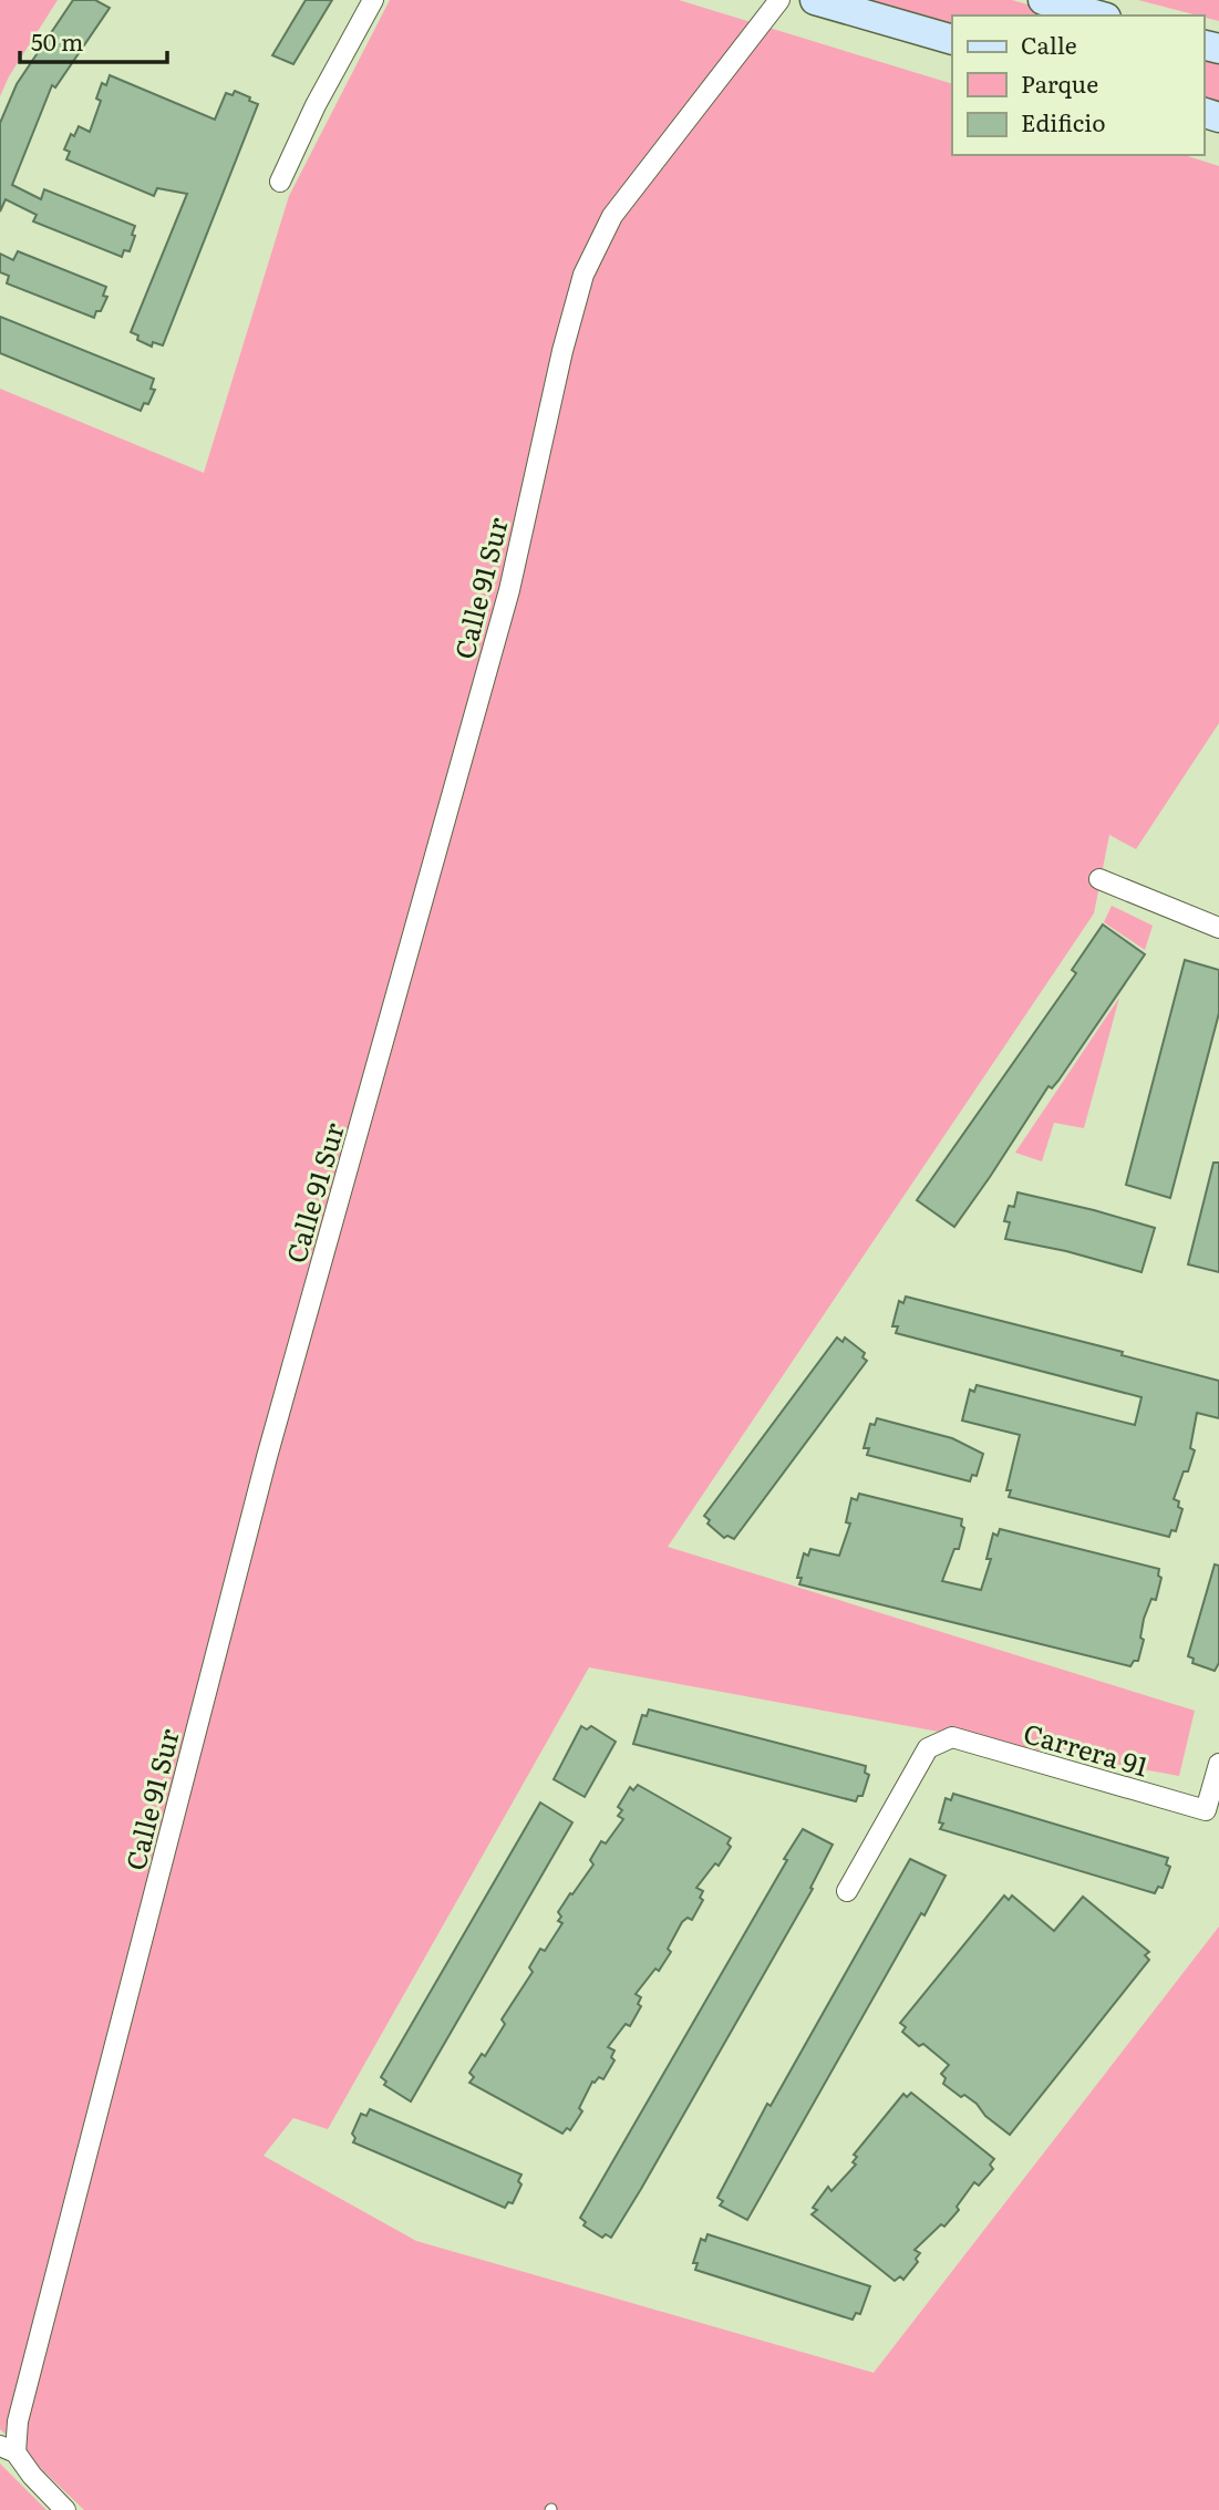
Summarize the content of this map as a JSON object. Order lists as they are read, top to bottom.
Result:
{
  "streets": {
    "street": ["Calle 91 Sur", "Carrera 91"]
  },
  "legend": ["Calle", "Parque", "Edificio"],
  "scale_bar": "50 m"
}
